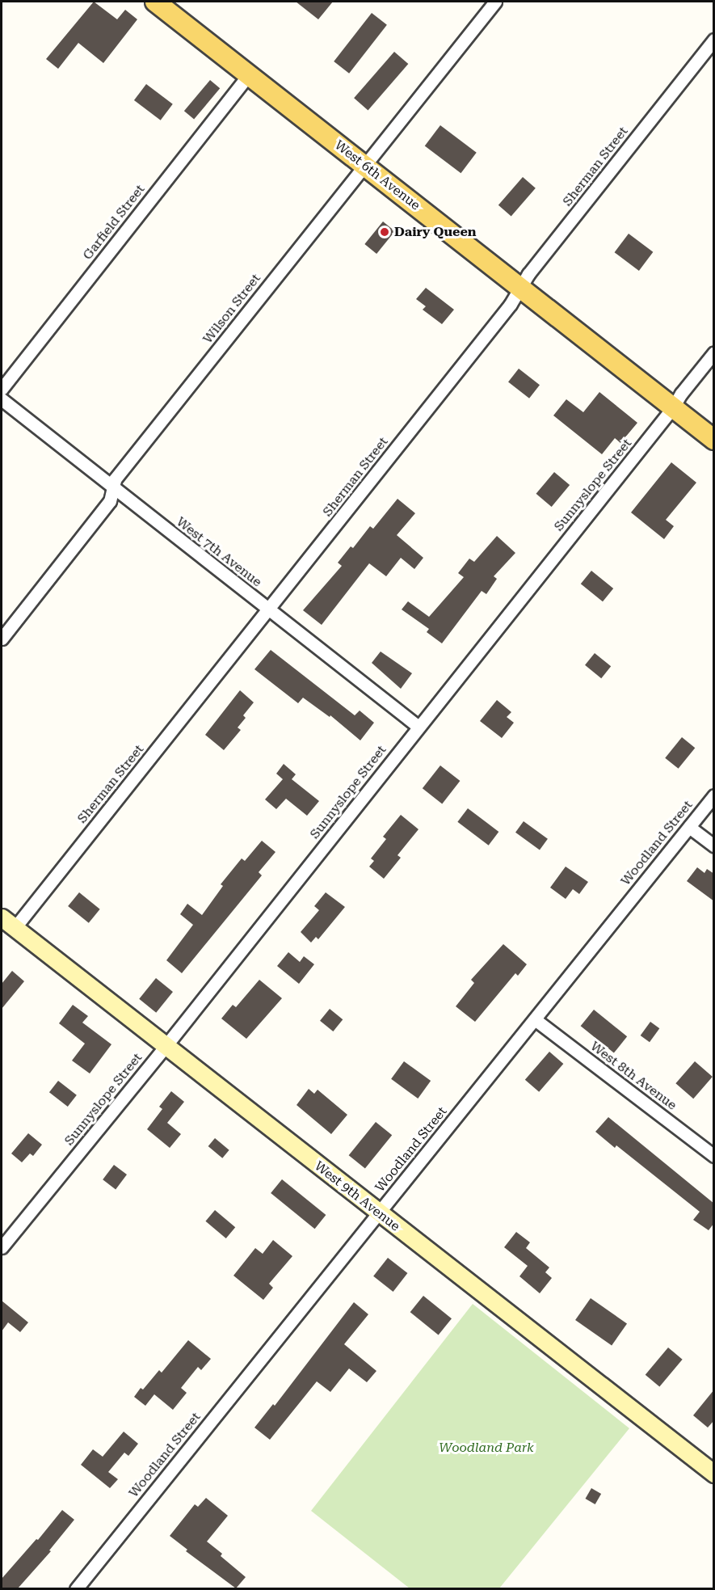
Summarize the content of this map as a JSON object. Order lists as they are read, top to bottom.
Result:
{
  "streets": {
    "main road": ["West 6th Avenue"],
    "street": [
      "Sherman Street",
      "Garfield Street",
      "Wilson Street",
      "Sunnyslope Street",
      "West 7th Avenue",
      "Woodland Street",
      "West 8th Avenue",
      "West 9th Avenue"
    ]
  },
  "crossings": [
    ["Sherman Street", "West 6th Avenue"],
    ["Sherman Street", "West 7th Avenue"],
    ["Sherman Street", "West 9th Avenue"],
    ["West 6th Avenue", "Garfield Street"],
    ["West 6th Avenue", "Wilson Street"],
    ["West 6th Avenue", "Sunnyslope Street"],
    ["Wilson Street", "West 7th Avenue"],
    ["Sunnyslope Street", "West 7th Avenue"],
    ["Sunnyslope Street", "West 9th Avenue"],
    ["Woodland Street", "West 8th Avenue"],
    ["Woodland Street", "West 9th Avenue"]
  ],
  "parks": ["Woodland Park"],
  "places": ["Dairy Queen"]
}
